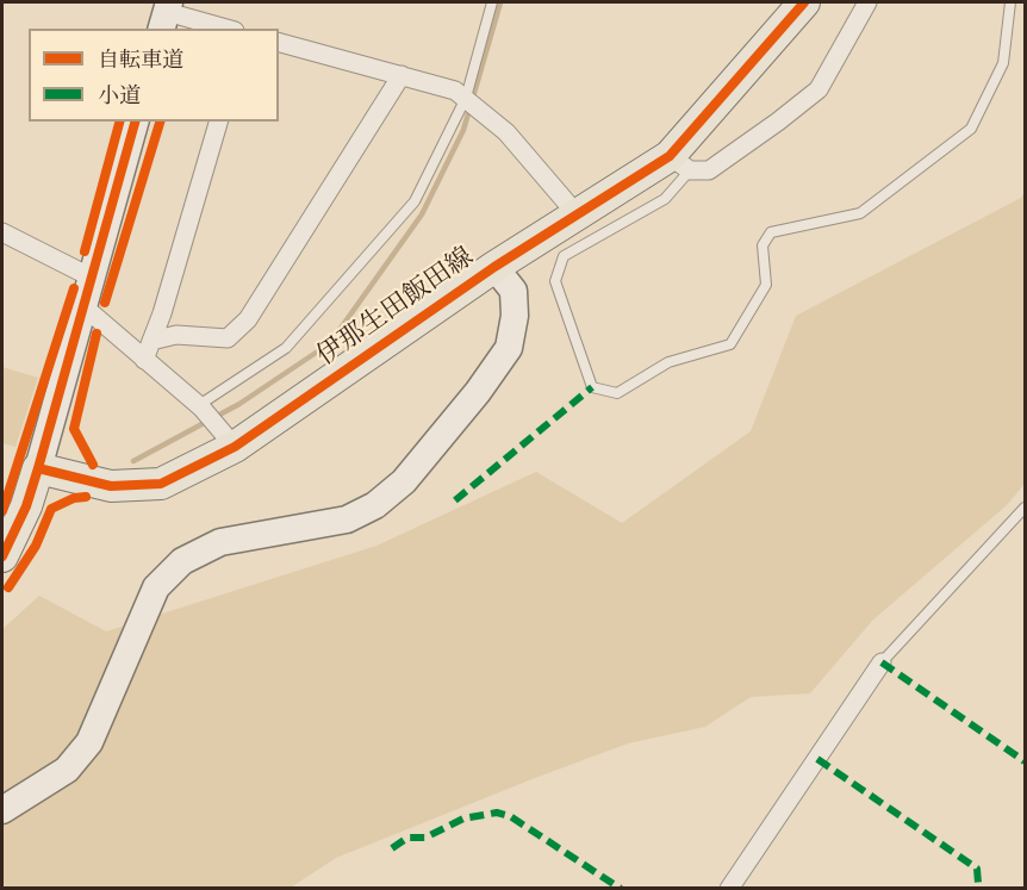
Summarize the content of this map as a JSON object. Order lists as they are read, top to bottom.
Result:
{
  "streets": {
    "main road": ["伊那生田飯田線"]
  },
  "legend": ["自転車道", "小道"]
}
